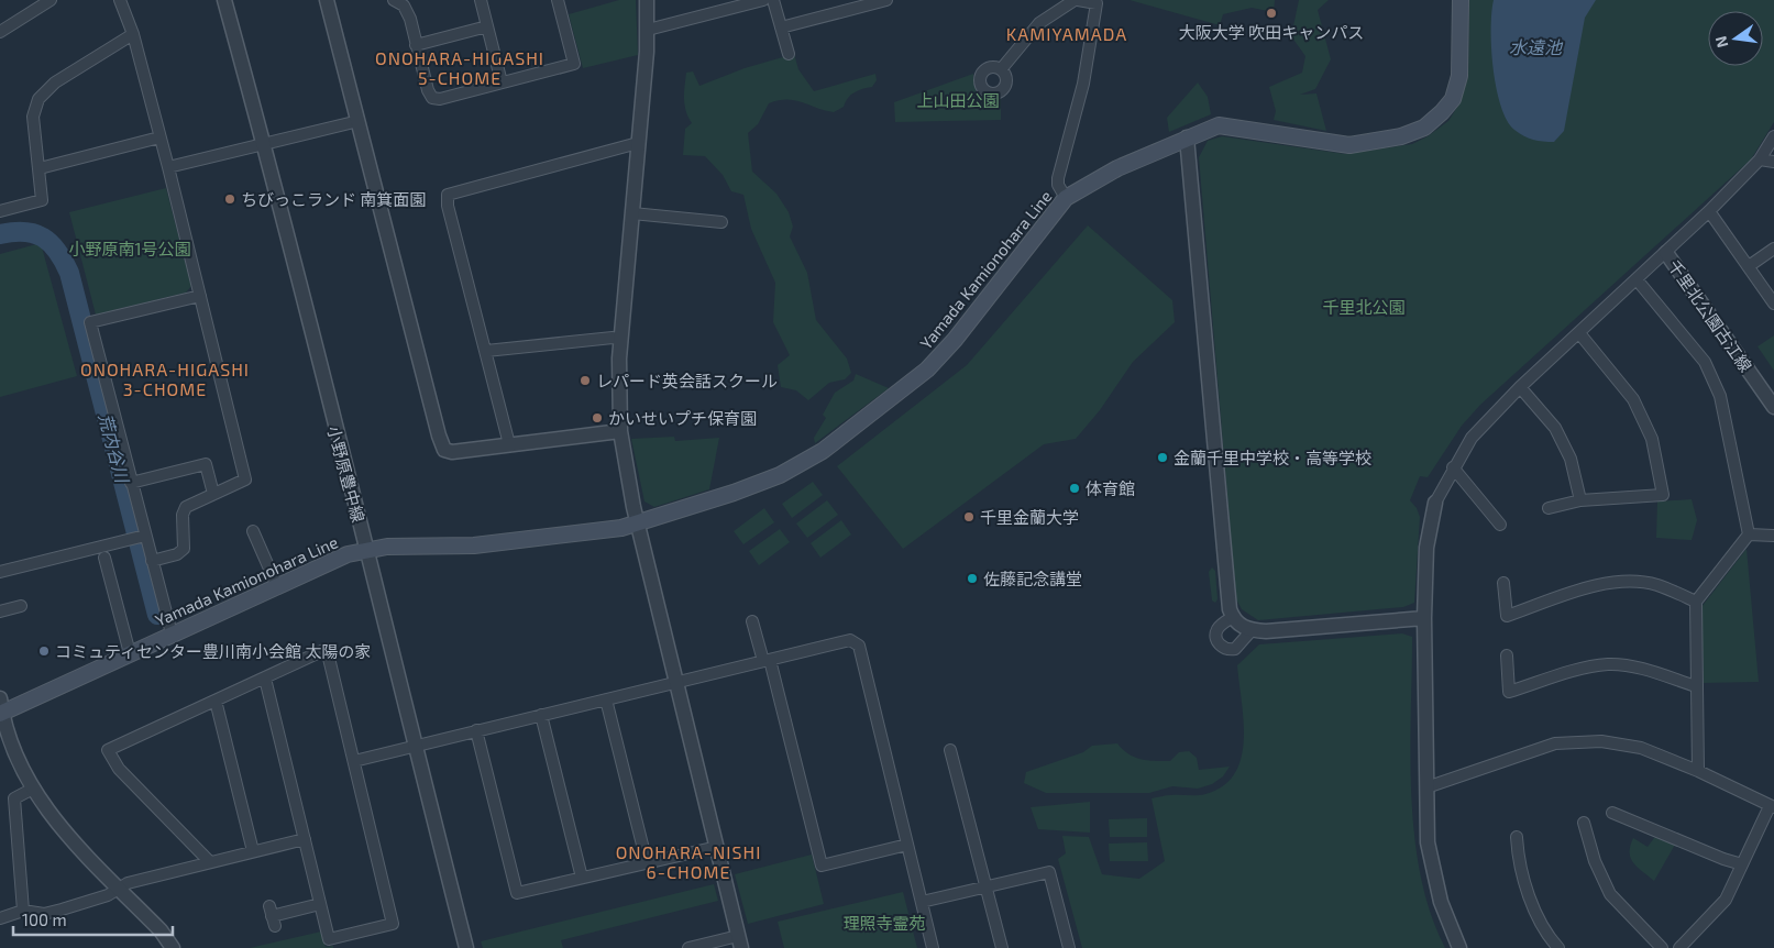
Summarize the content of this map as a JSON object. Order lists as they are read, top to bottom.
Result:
{
  "streets": {
    "main road": ["Yamada Kamionohara Line"],
    "street": ["千里北公園古江線", "小野原豊中線"]
  },
  "crossings": [
    ["Yamada Kamionohara Line", "小野原豊中線"]
  ],
  "districts": [
    "KAMIYAMADA",
    "ONOHARA-HIGASHI 5-CHOME",
    "ONOHARA-HIGASHI 3-CHOME",
    "ONOHARA-NISHI 6-CHOME"
  ],
  "water": ["水遠池", "荒内谷川"],
  "parks": [
    "上山田公園",
    "小野原南1号公園",
    "千里北公園",
    "理照寺霊苑"
  ],
  "places": [
    "大阪大学 吹田キャンパス",
    "ちびっこランド 南箕面園",
    "レパード英会話スクール",
    "かいせいプチ保育園",
    "金蘭千里中学校・高等学校",
    "体育館",
    "千里金蘭大学",
    "佐藤記念講堂",
    "コミュティセンター豊川南小会館 太陽の家"
  ],
  "scale_bar": "100 m",
  "north": "left"
}
